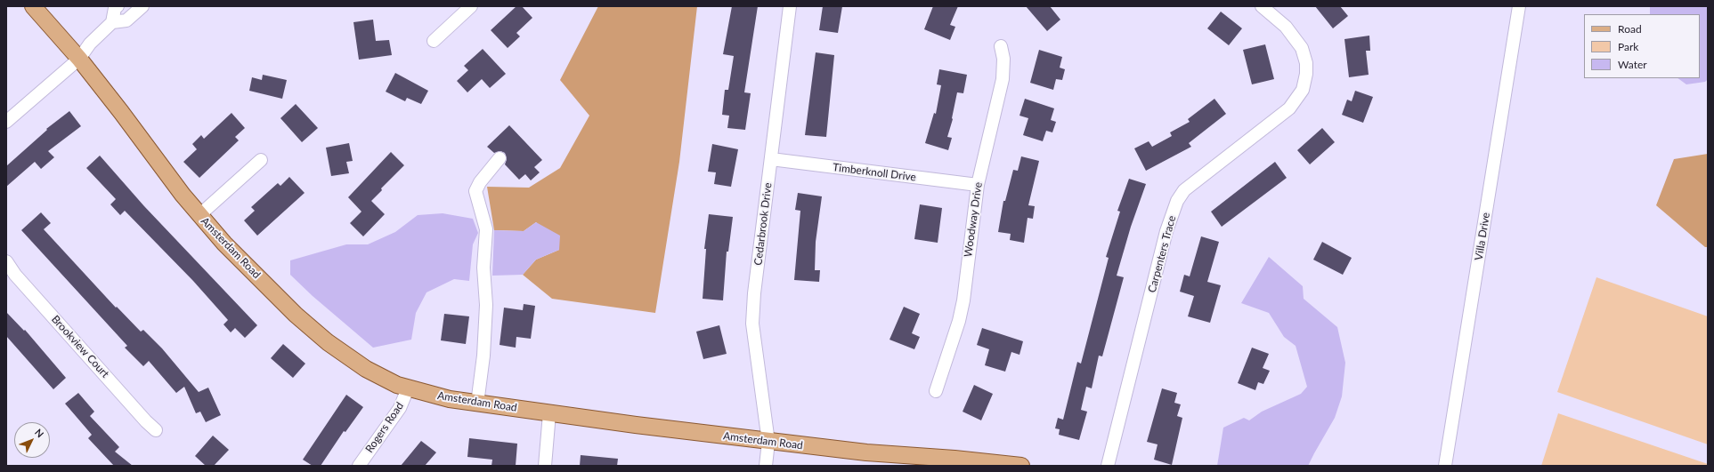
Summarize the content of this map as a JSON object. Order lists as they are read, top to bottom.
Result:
{
  "streets": {
    "main road": ["Amsterdam Road"],
    "street": [
      "Timberknoll Drive",
      "Woodway Drive",
      "Cedarbrook Drive",
      "Villa Drive",
      "Carpenters Trace",
      "Brookview Court",
      "Rogers Road"
    ]
  },
  "crossings": [
    ["Timberknoll Drive", "Woodway Drive"],
    ["Timberknoll Drive", "Cedarbrook Drive"],
    ["Cedarbrook Drive", "Amsterdam Road"],
    ["Amsterdam Road", "Rogers Road"]
  ],
  "legend": ["Road", "Park", "Water"],
  "north": "top right"
}
